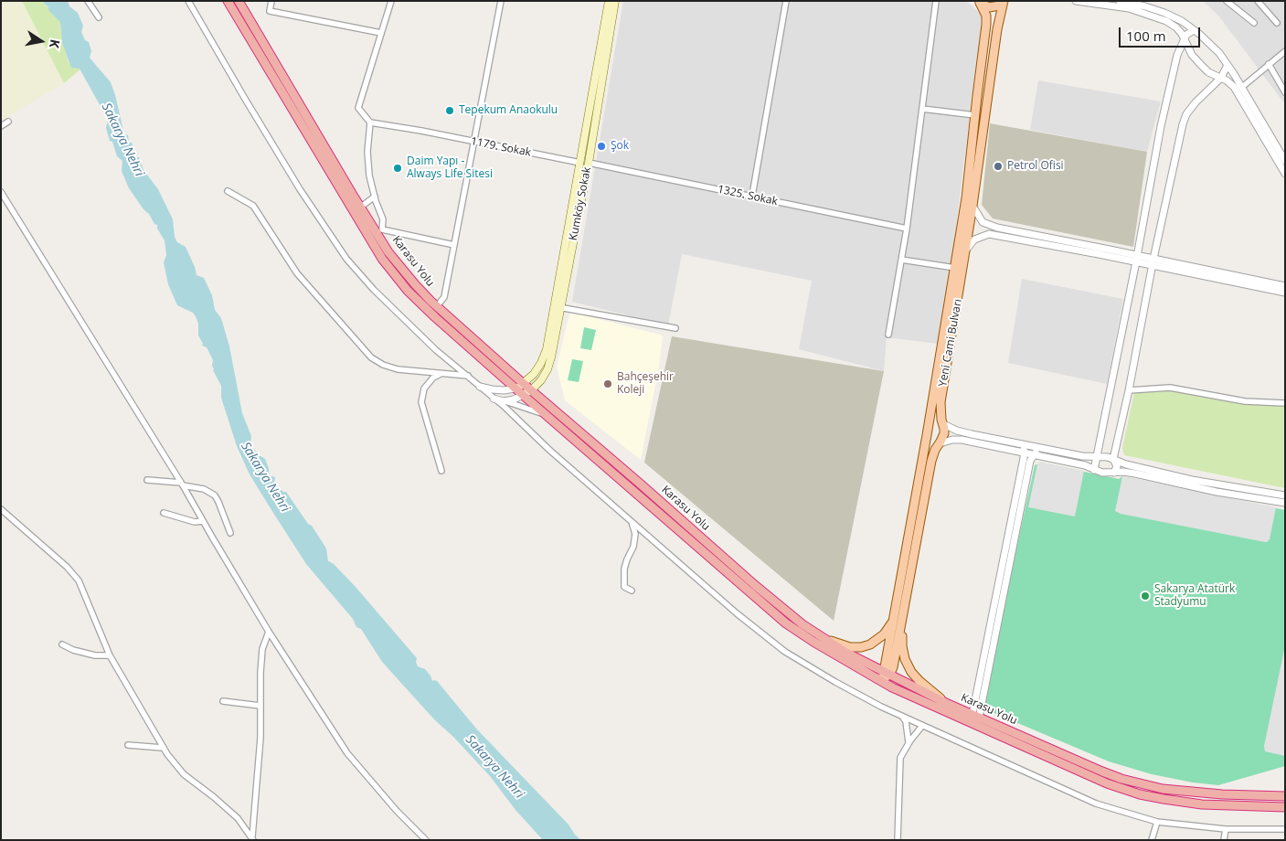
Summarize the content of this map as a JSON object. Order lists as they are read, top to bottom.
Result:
{
  "streets": {
    "highway": ["Karasu Yolu"],
    "main road": ["Kumköy Sokak", "Yeni Cami Bulvarı"],
    "street": ["1179. Sokak", "1325. Sokak"]
  },
  "crossings": [
    ["1179. Sokak", "Kumköy Sokak"],
    ["1325. Sokak", "Kumköy Sokak"],
    ["Kumköy Sokak", "Karasu Yolu"],
    ["Karasu Yolu", "Yeni Cami Bulvarı"]
  ],
  "water": ["Sakarya Nehri"],
  "places": [
    "Tepekum Anaokulu",
    "Şok",
    "Petrol Ofisi",
    "Daim Yapı - Always Life Sitesi",
    "Bahçeşehir Koleji",
    "Sakarya Atatürk Stadyumu"
  ],
  "scale_bar": "100 m",
  "north": "right"
}
